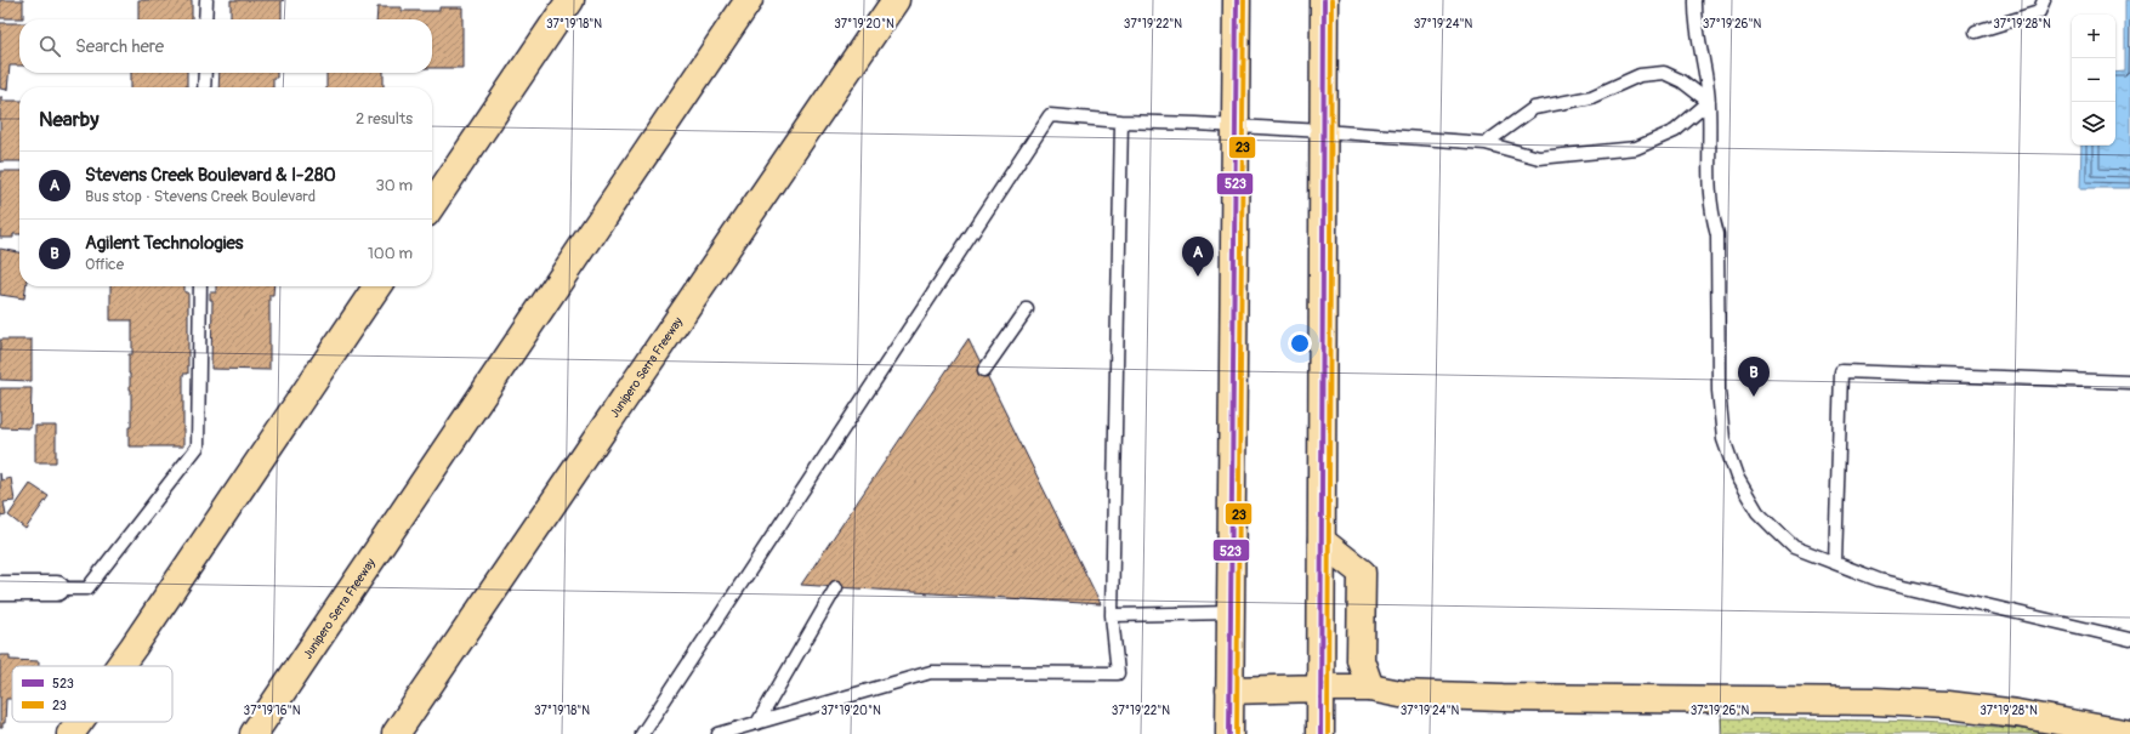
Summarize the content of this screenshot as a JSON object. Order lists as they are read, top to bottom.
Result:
{
  "streets": {
    "main road": ["Junipero Serra Freeway"]
  },
  "lines": ["transit line 523", "transit line 23"],
  "legend": ["523", "23"],
  "page": {
    "map_buttons": ["+", "−"],
    "search": "Search here",
    "heading": ["Nearby", "2 results"],
    "list": [
      {
        "mark": "A",
        "name": "Stevens Creek Boulevard & I-280",
        "note": "Bus stop · Stevens Creek Boulevard",
        "value": "30 m"
      },
      {
        "mark": "B",
        "name": "Agilent Technologies",
        "note": "Office",
        "value": "100 m"
      }
    ],
    "pins": ["A", "B"]
  },
  "coordinates": [
    "37°19'18\"N",
    "37°19'20\"N",
    "37°19'22\"N",
    "37°19'24\"N",
    "37°19'26\"N",
    "37°19'28\"N",
    "37°19'16\"N"
  ]
}
